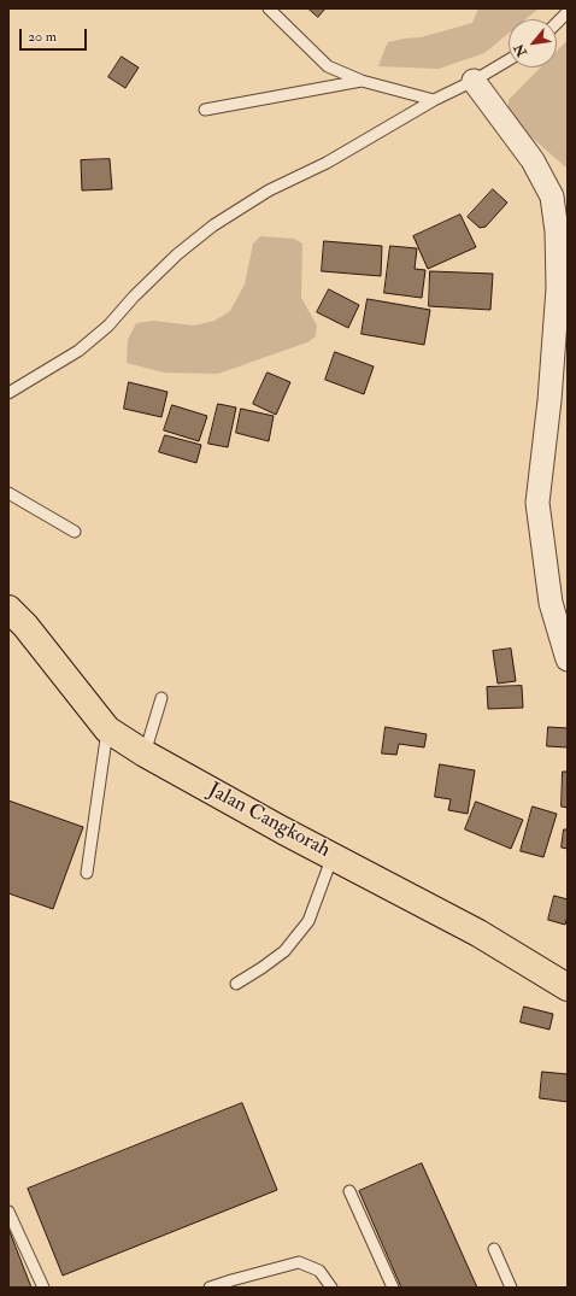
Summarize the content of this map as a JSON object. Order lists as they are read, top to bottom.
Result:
{
  "streets": {
    "main road": ["Jalan Cangkorah"]
  },
  "scale_bar": "20 m",
  "north": "bottom left"
}
